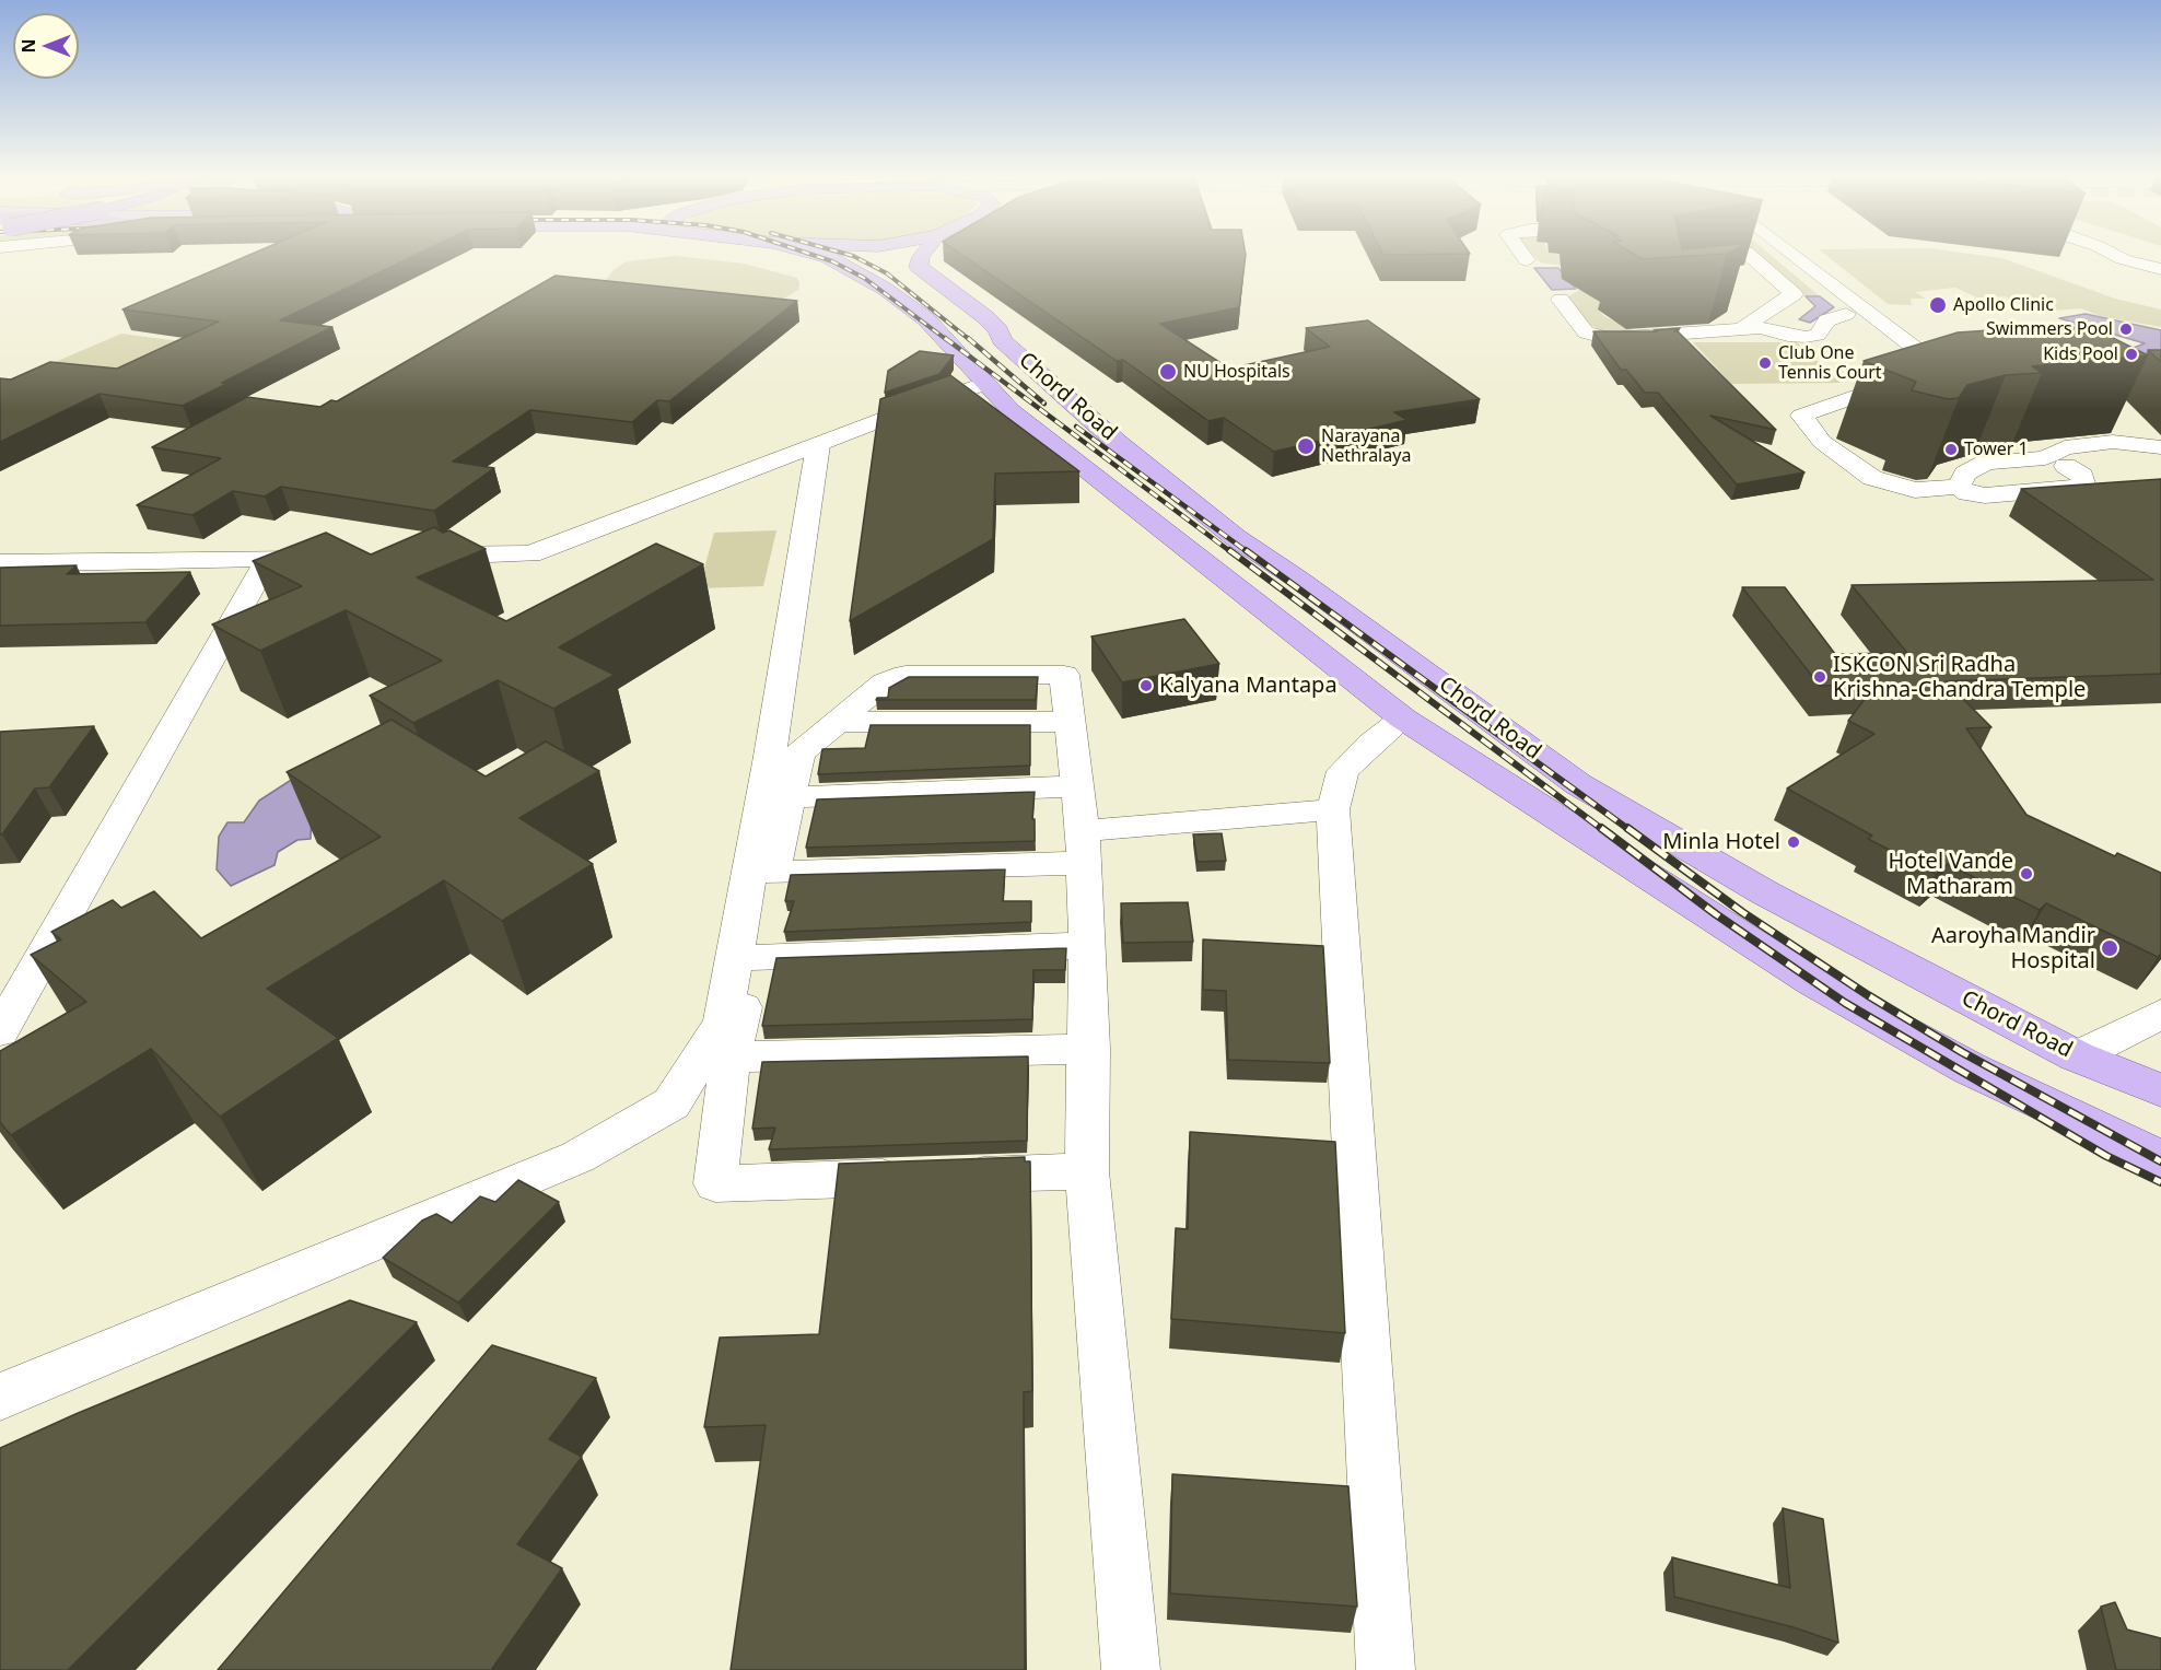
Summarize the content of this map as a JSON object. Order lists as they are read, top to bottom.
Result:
{
  "streets": {
    "main road": ["Chord Road"]
  },
  "places": [
    "Apollo Clinic",
    "Swimmers Pool",
    "Kids Pool",
    "Club One Tennis Court",
    "NU Hospitals",
    "Narayana Nethralaya",
    "Tower 1",
    "ISKCON Sri Radha Krishna-Chandra Temple",
    "Kalyana Mantapa",
    "Minla Hotel",
    "Hotel Vande Matharam",
    "Aaroyha Mandir Hospital"
  ],
  "north": "left"
}
